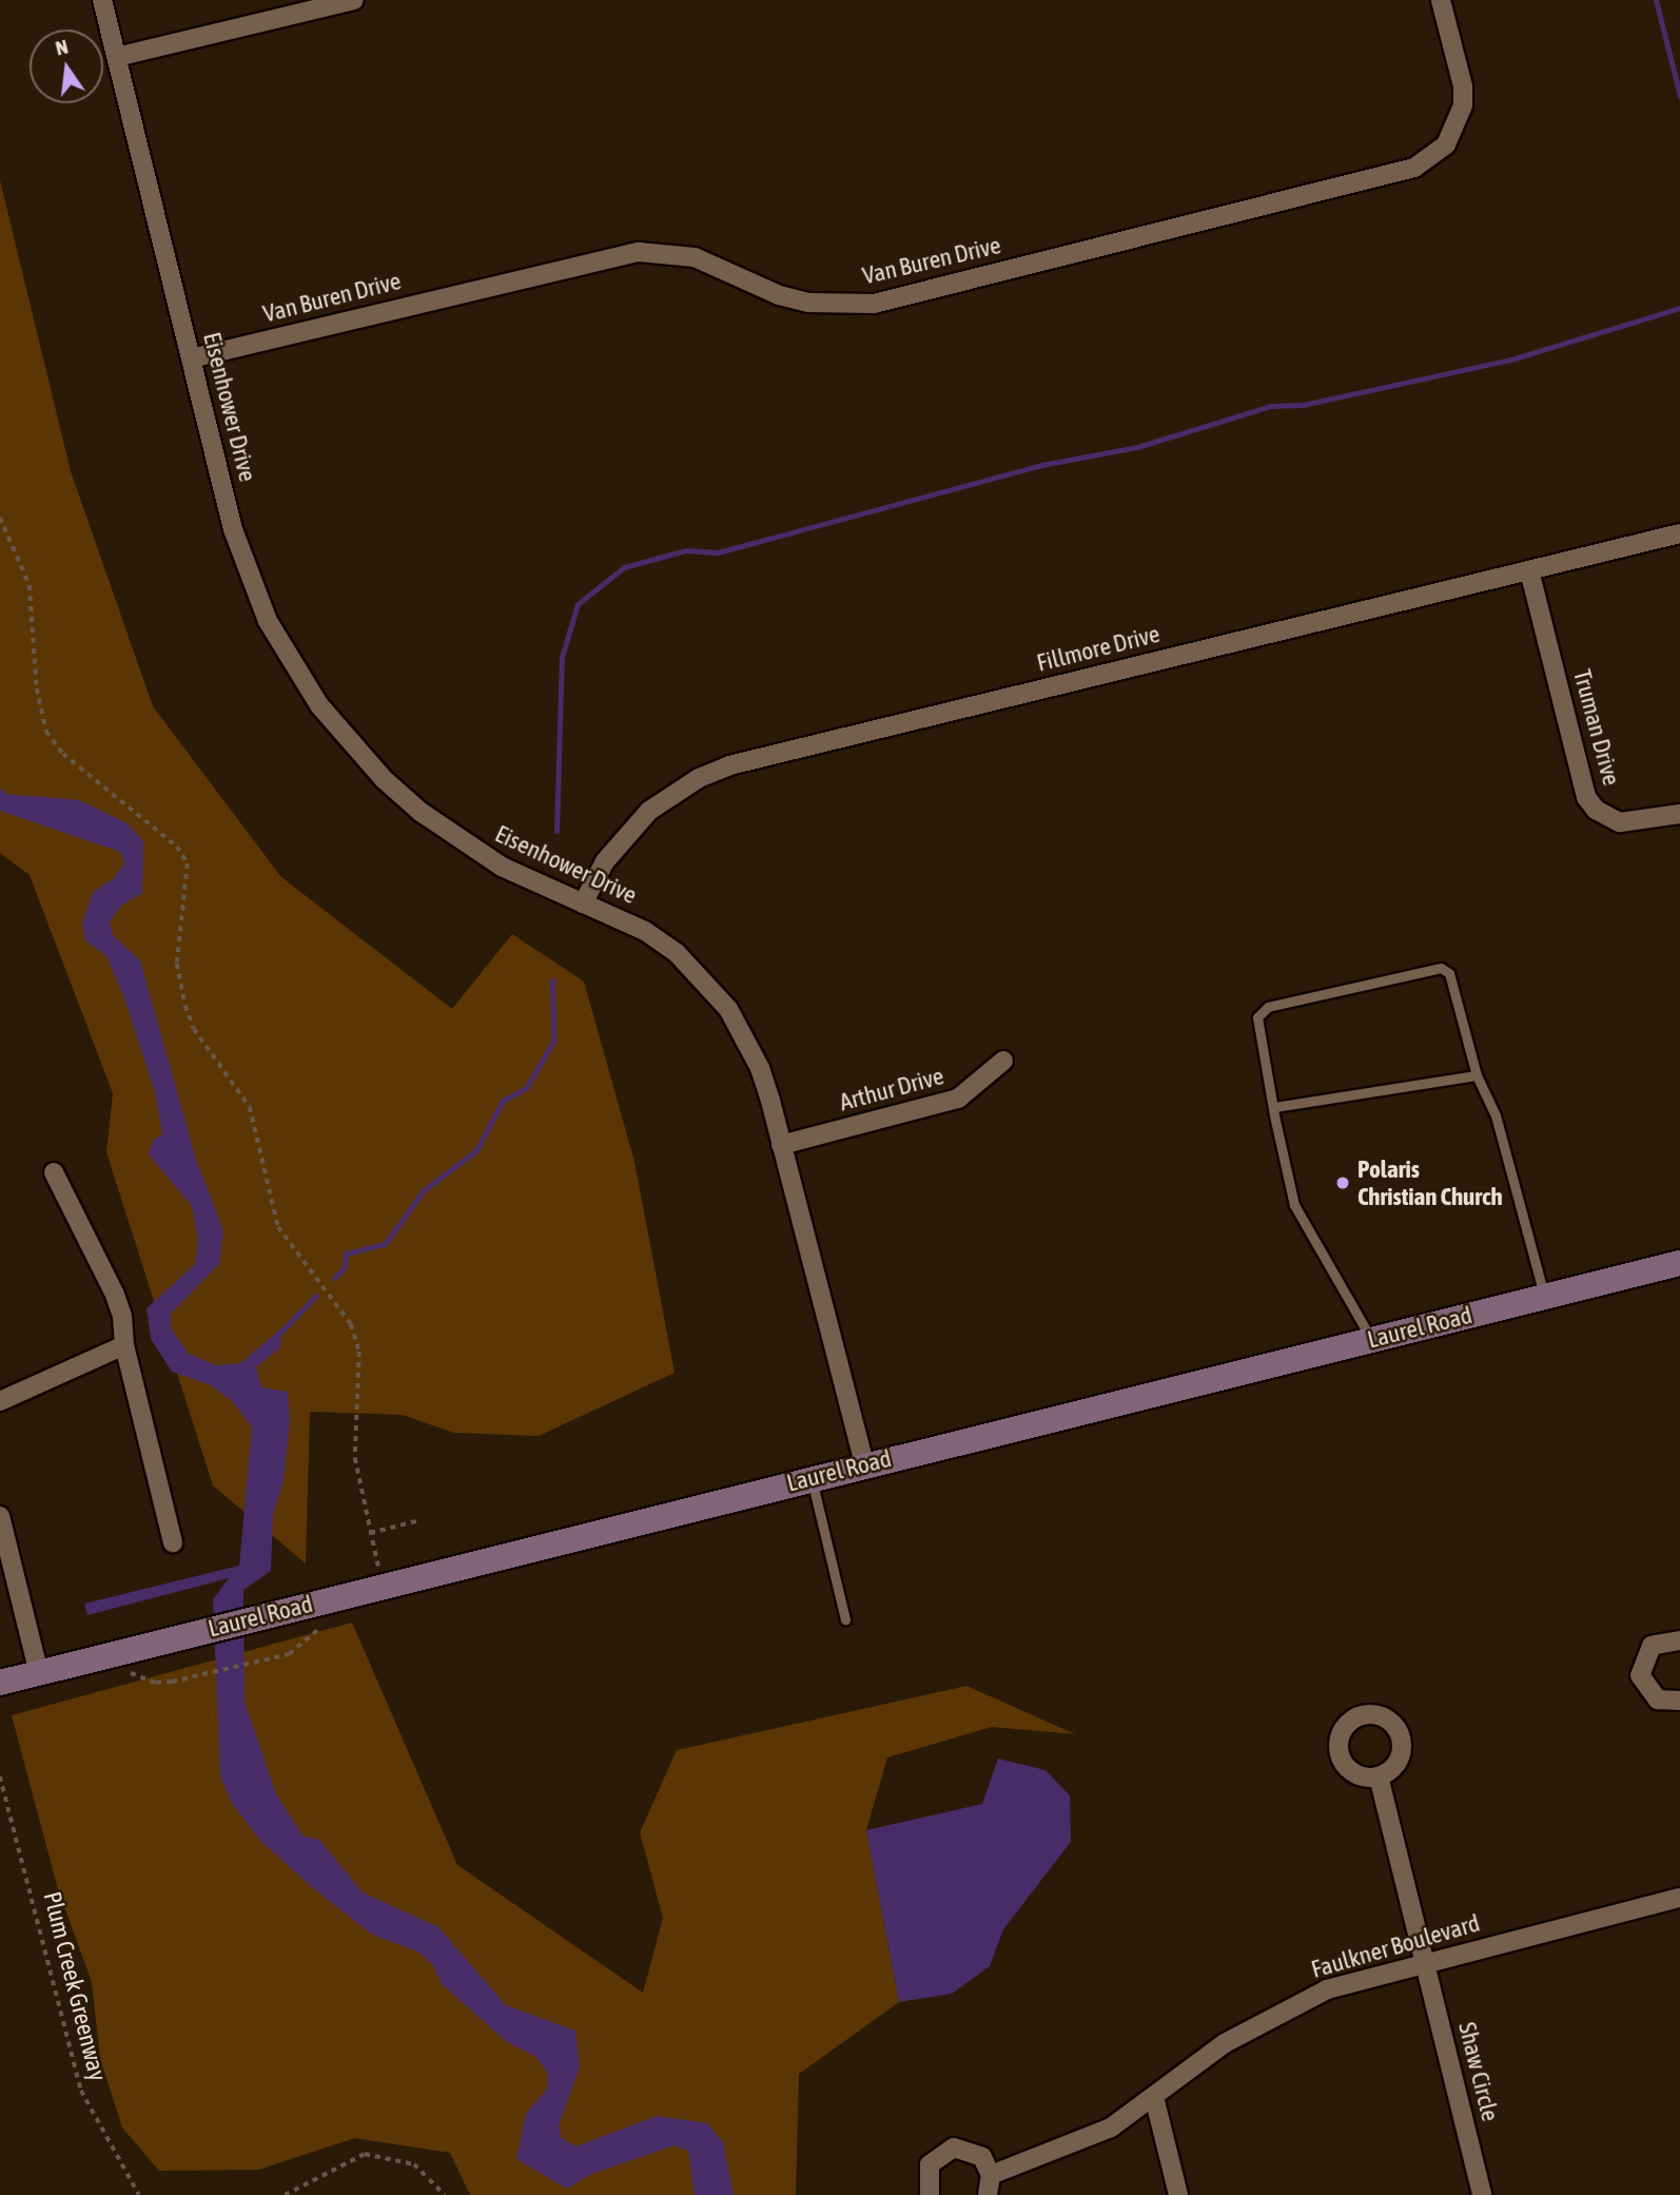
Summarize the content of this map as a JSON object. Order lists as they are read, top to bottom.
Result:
{
  "streets": {
    "street": [
      "Van Buren Drive",
      "Eisenhower Drive",
      "Fillmore Drive",
      "Truman Drive",
      "Arthur Drive",
      "Laurel Road",
      "Faulkner Boulevard",
      "Shaw Circle"
    ],
    "path": ["Plum Creek Greenway"]
  },
  "crossings": [
    ["Van Buren Drive", "Eisenhower Drive"],
    ["Eisenhower Drive", "Fillmore Drive"],
    ["Eisenhower Drive", "Arthur Drive"],
    ["Eisenhower Drive", "Laurel Road"],
    ["Fillmore Drive", "Truman Drive"],
    ["Faulkner Boulevard", "Shaw Circle"]
  ],
  "places": ["Polaris Christian Church"],
  "north": "top"
}
